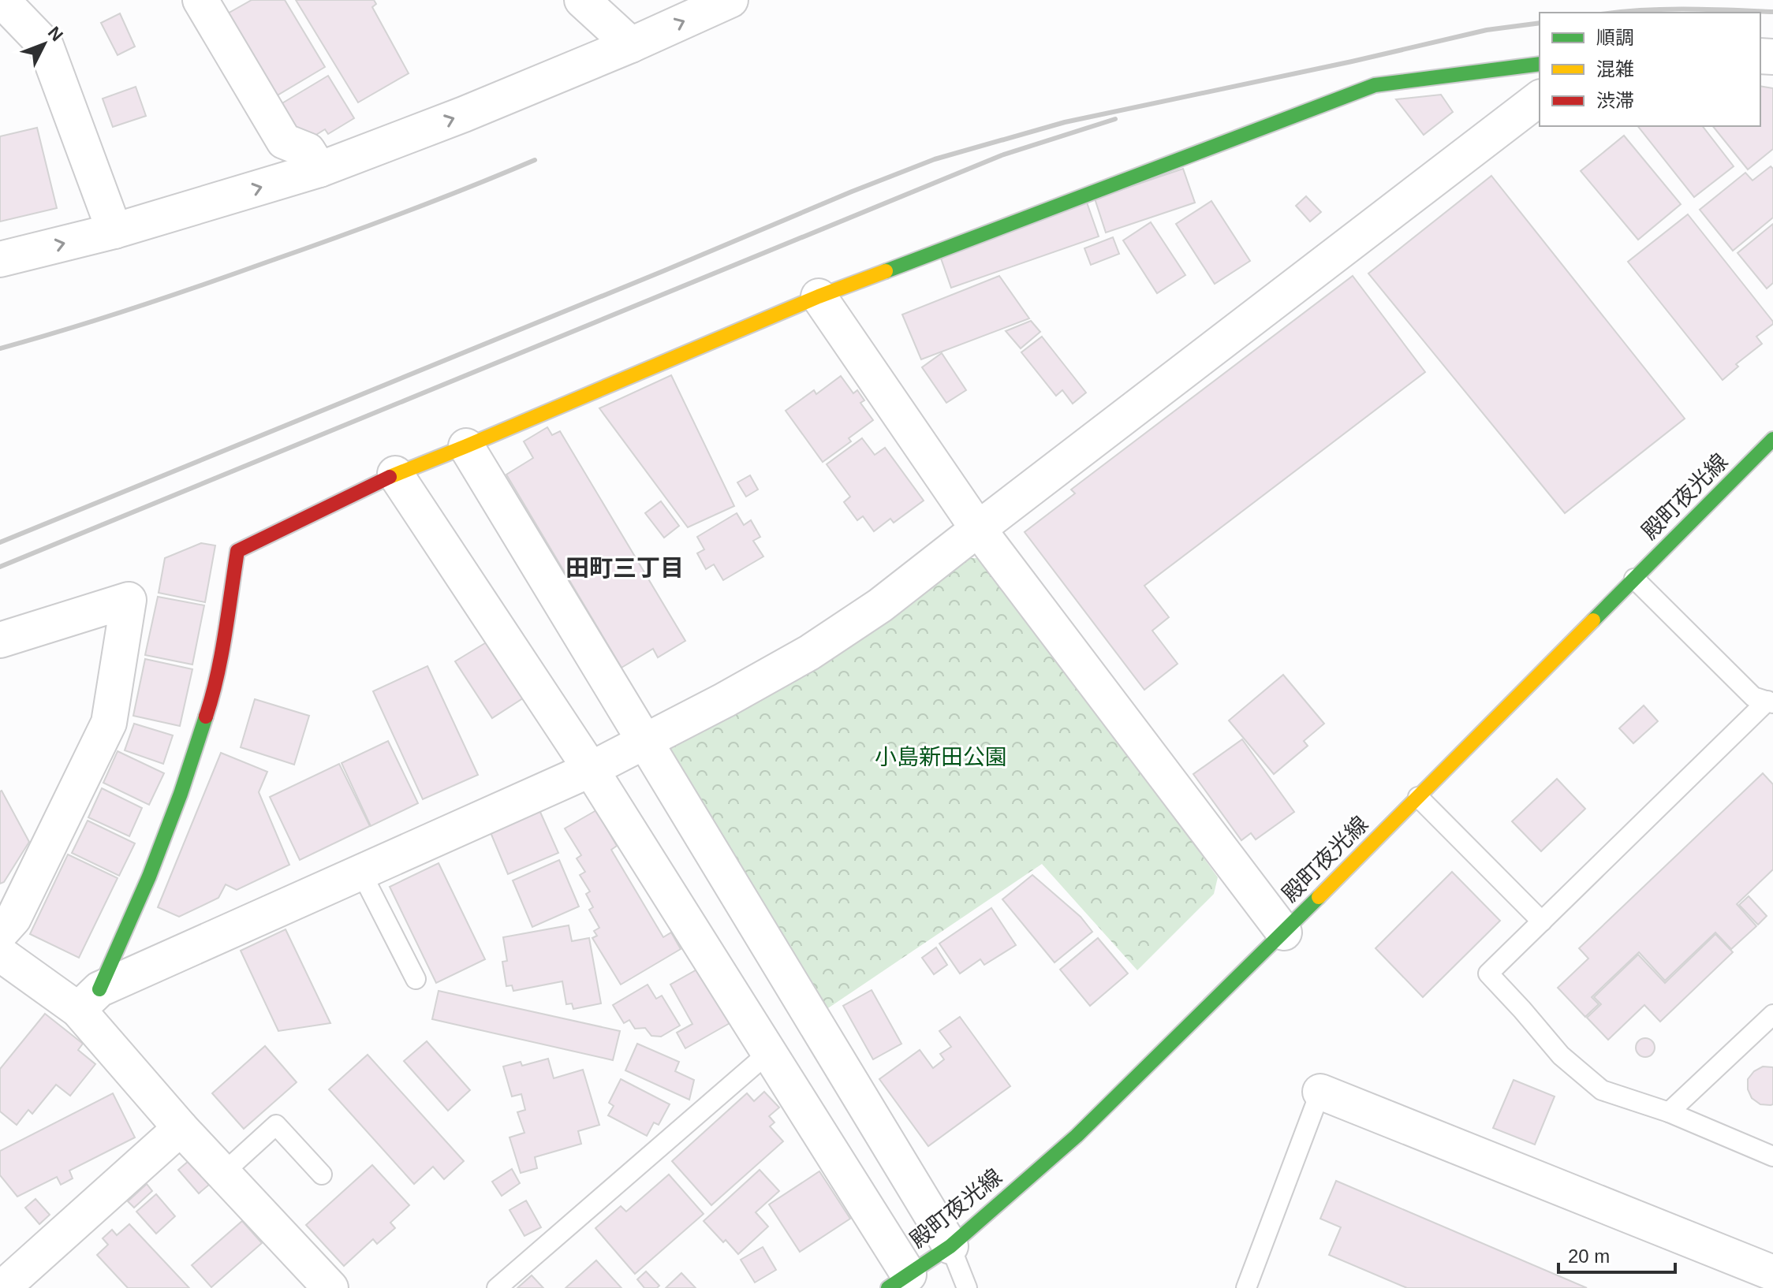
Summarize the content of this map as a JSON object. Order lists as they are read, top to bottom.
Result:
{
  "streets": {
    "street": ["殿町夜光線"]
  },
  "districts": ["田町三丁目"],
  "parks": ["小島新田公園"],
  "legend": ["順調", "混雑", "渋滞"],
  "scale_bar": "20 m",
  "north": "top right"
}
